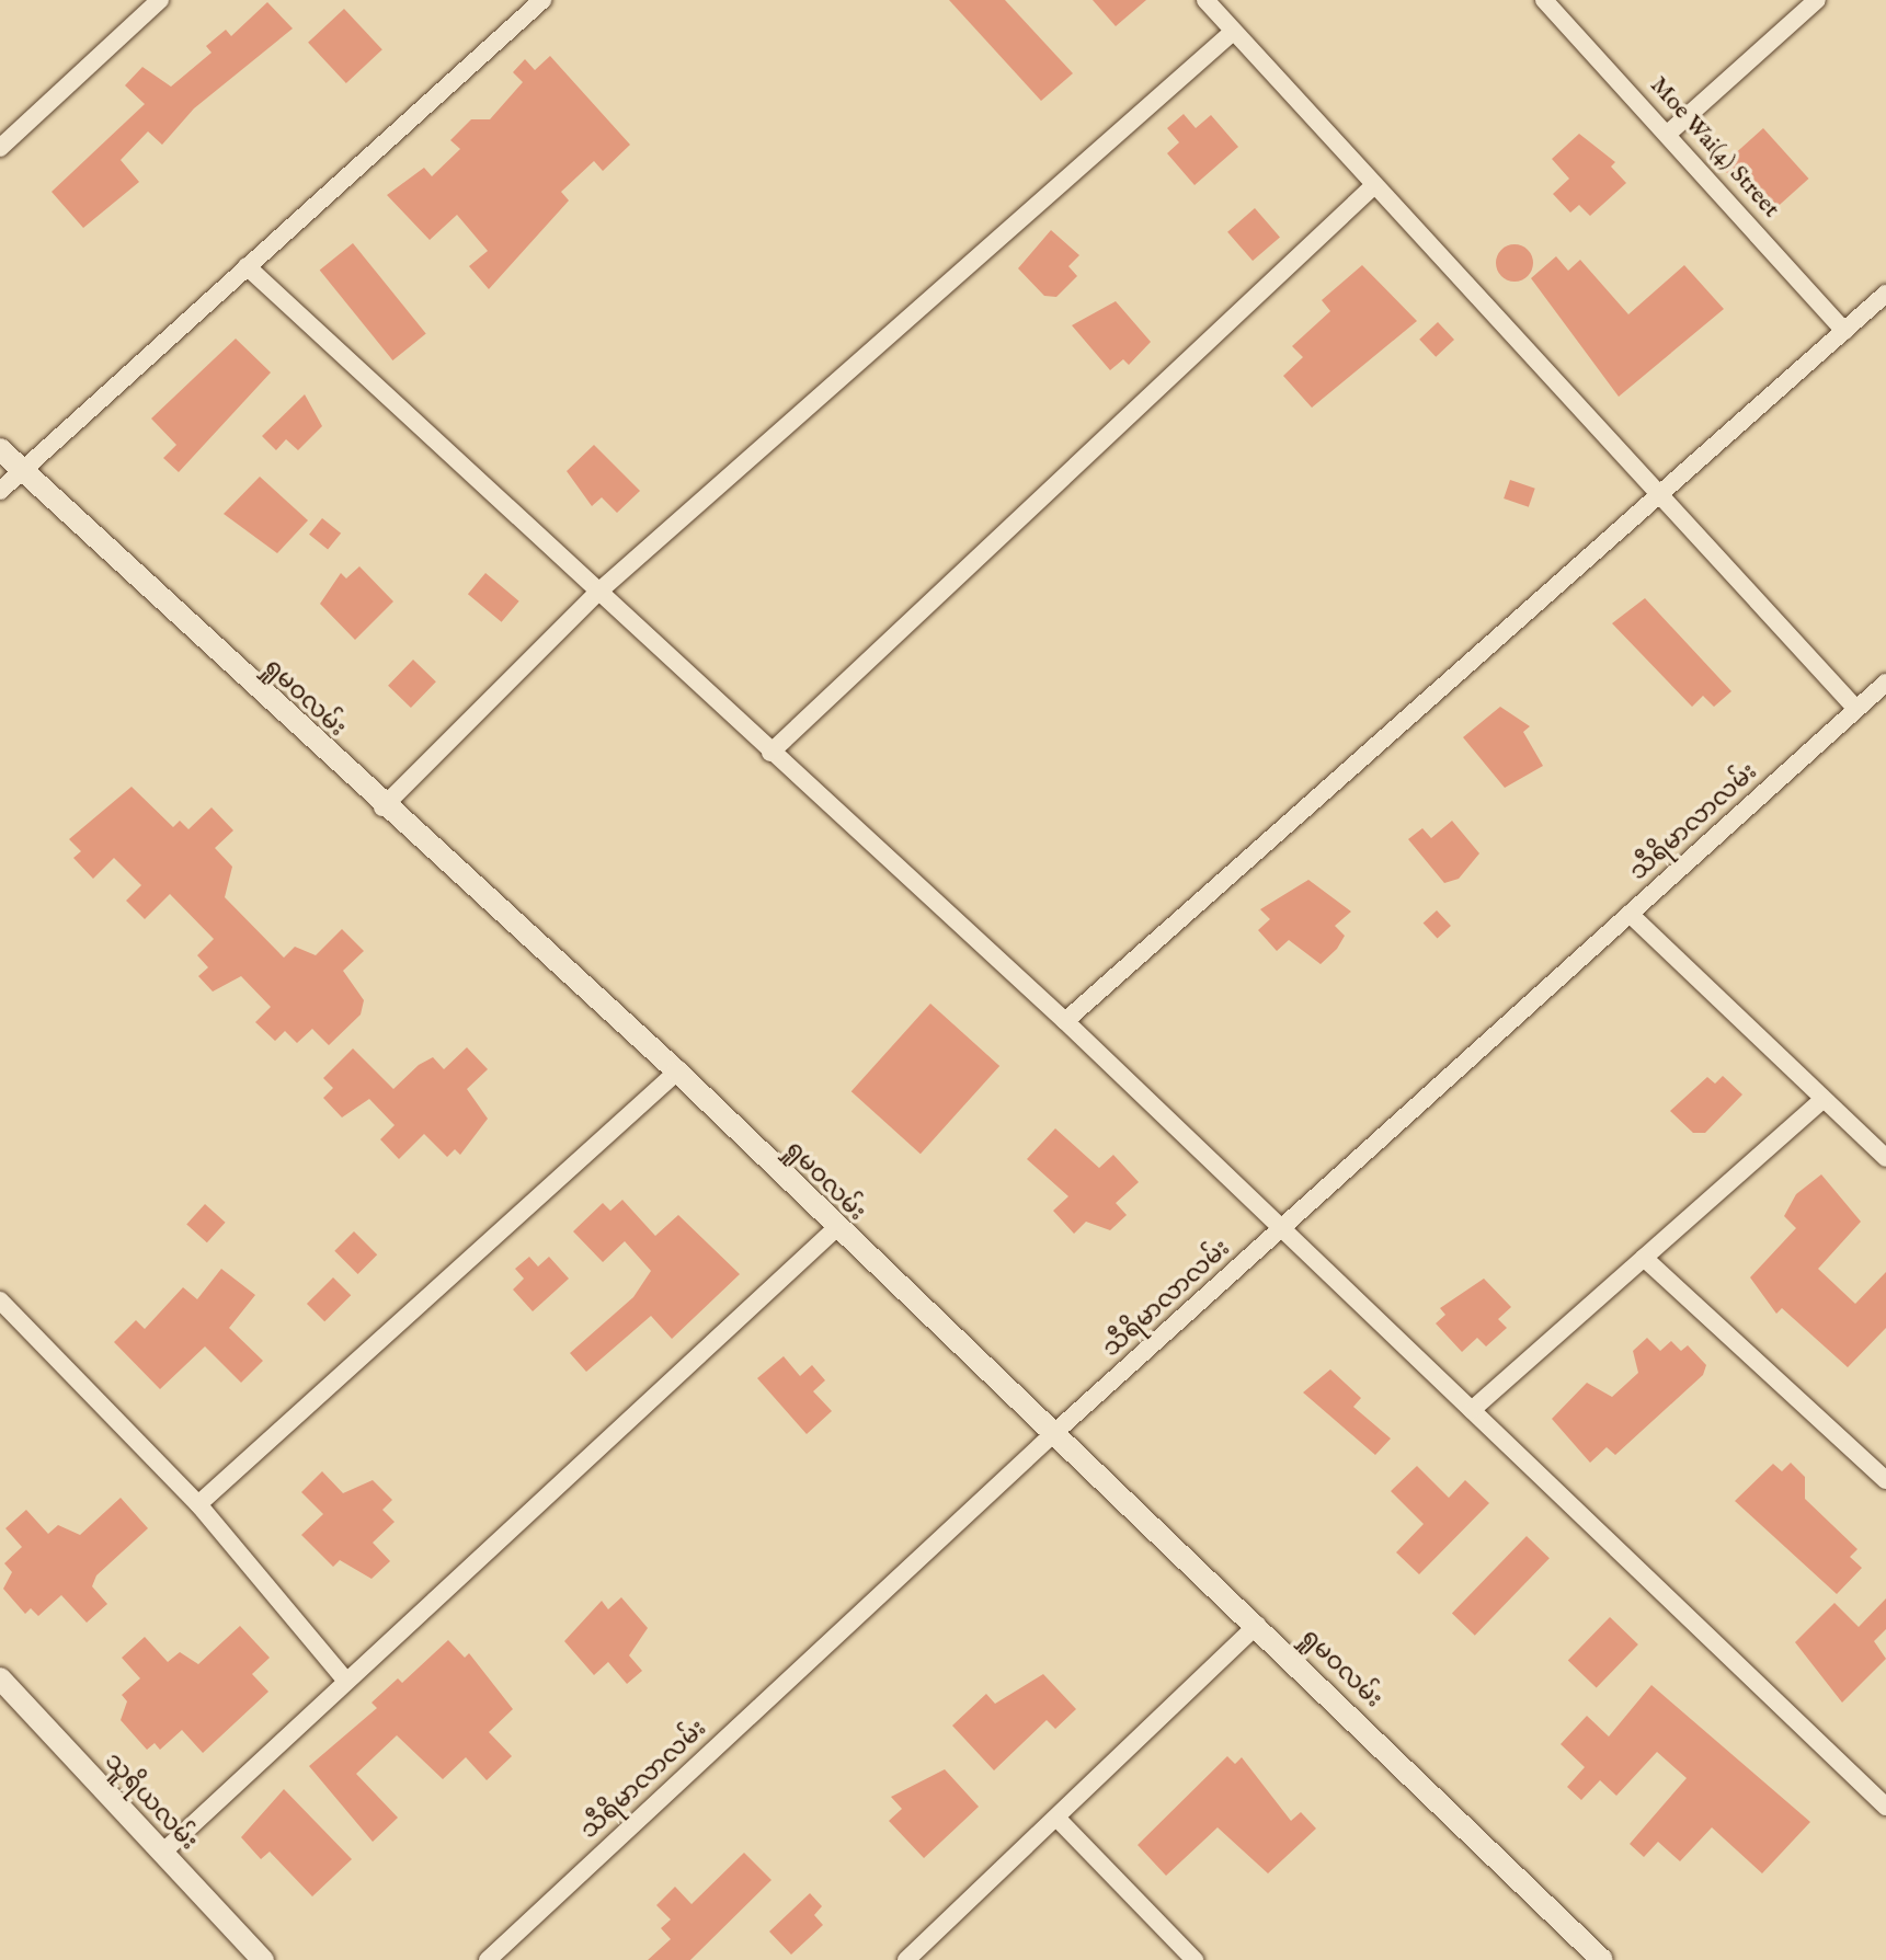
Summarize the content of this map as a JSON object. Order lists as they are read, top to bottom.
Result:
{
  "streets": {
    "street": [
      "Moe Wai(4) Street",
      "ရှုမဝလမ်း",
      "သီရိမာလာလမ်း",
      "သူရိယလမ်း"
    ]
  },
  "crossings": [
    ["ရှုမဝလမ်း", "သီရိမာလာလမ်း"]
  ]
}
